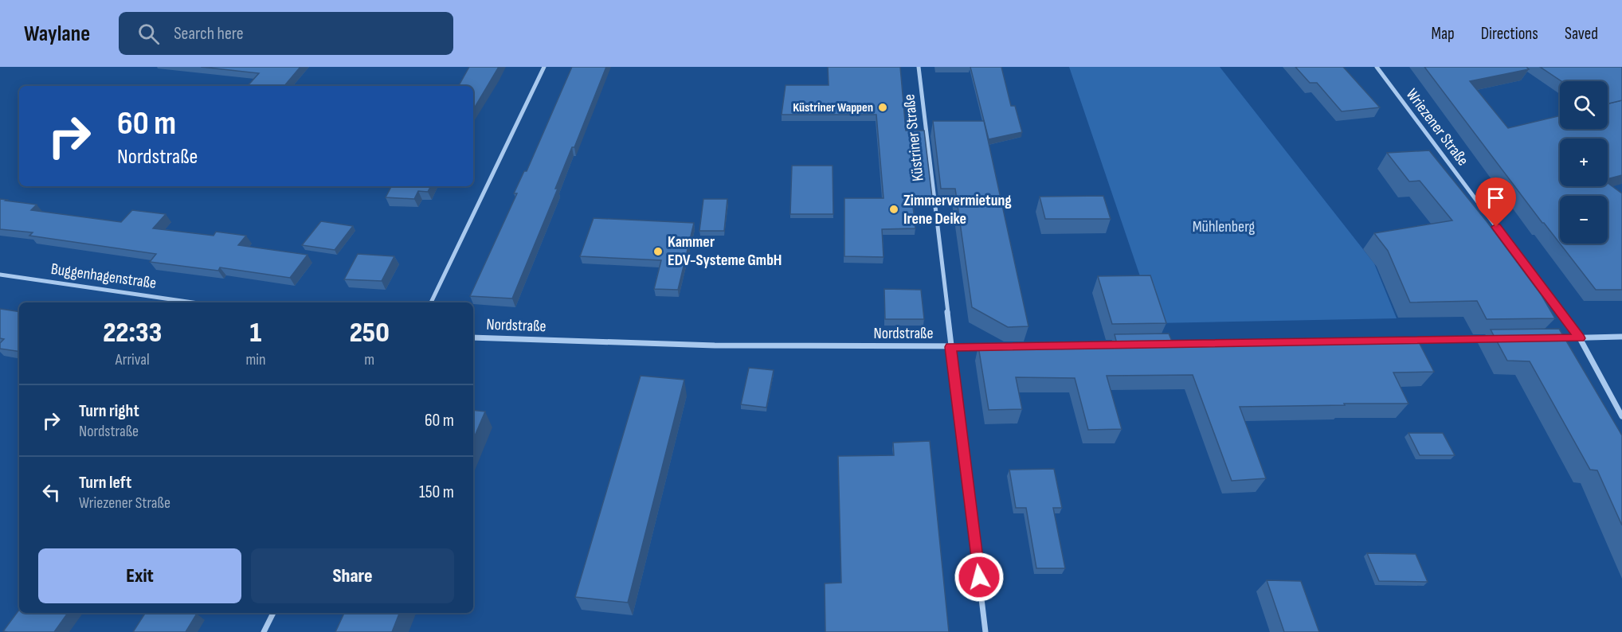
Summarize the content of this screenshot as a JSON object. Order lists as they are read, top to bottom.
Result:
{
  "streets": {
    "street": [
      "Wriezener Straße",
      "Küstriner Straße",
      "Buggenhagenstraße",
      "Nordstraße"
    ]
  },
  "crossings": [
    ["Küstriner Straße", "Nordstraße"]
  ],
  "parks": ["Mühlenberg"],
  "places": ["Küstriner Wappen", "Zimmervermietung Irene Deike", "Kammer EDV-Systeme GmbH"],
  "page": {
    "header": "Waylane",
    "search": "Search here",
    "nav": ["Map", "Directions", "Saved"],
    "map_buttons": ["+", "−"],
    "turn": ["60 m", "Nordstraße"],
    "eta": [
      "22:33",
      "Arrival",
      "1",
      "min",
      "250",
      "m"
    ],
    "list": [
      {
        "name": "Turn right",
        "note": "Nordstraße",
        "value": "60 m"
      },
      {
        "name": "Turn left",
        "note": "Wriezener Straße",
        "value": "150 m"
      }
    ],
    "buttons": ["Exit", "Share"]
  }
}
